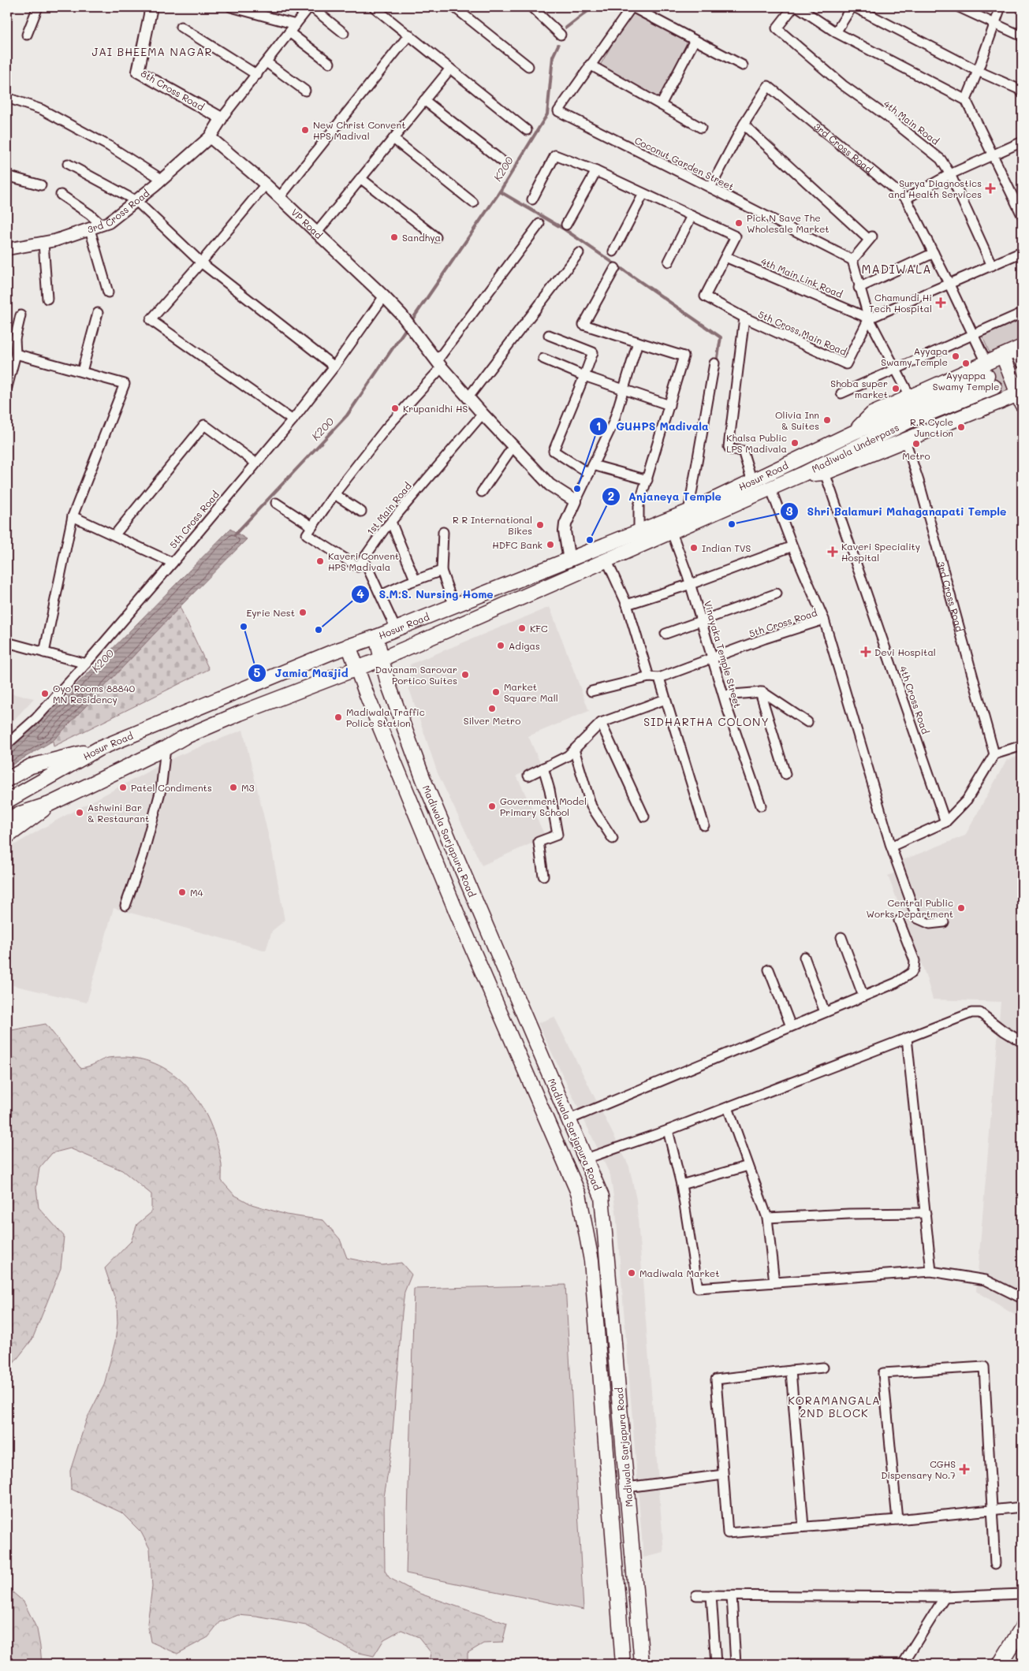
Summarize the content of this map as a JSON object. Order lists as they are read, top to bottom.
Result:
{
  "streets": {
    "main road": ["Madiwala Underpass", "Hosur Road", "Madiwala Sarjapura Road"],
    "street": [
      "8th Cross Road",
      "4th Main Road",
      "3rd Cross Road",
      "Coconut Garden Street",
      "VP Road",
      "4th Main Link Road",
      "5th Cross Main Road",
      "1st Main Road",
      "5th Cross Road",
      "Vinayaka Temple Street",
      "4th Cross Road"
    ]
  },
  "crossings": [
    ["8th Cross Road", "3rd Cross Road"],
    ["3rd Cross Road", "Coconut Garden Street"],
    ["3rd Cross Road", "VP Road"],
    ["3rd Cross Road", "Madiwala Underpass"],
    ["VP Road", "1st Main Road"],
    ["VP Road", "5th Cross Road"],
    ["4th Main Link Road", "5th Cross Main Road"],
    ["Madiwala Underpass", "Hosur Road"],
    ["Hosur Road", "Vinayaka Temple Street"],
    ["Hosur Road", "Madiwala Sarjapura Road"],
    ["5th Cross Road", "Vinayaka Temple Street"]
  ],
  "districts": [
    "JAI BHEEMA NAGAR",
    "MADIWALA",
    "SIDHARTHA COLONY",
    "KORAMANGALA 2ND BLOCK"
  ],
  "water": ["K200"],
  "places": {
    "other": [
      "New Christ Convent HPS Madival",
      "Pick N Save The Wholesale Market",
      "Sandhya",
      "Ayyapa Swamy Temple",
      "Ayyappa Swamy Temple",
      "Shoba super market",
      "Krupanidhi HS",
      "Olivia Inn & Suites",
      "R.R Cycle Junction",
      "Khalsa Public LPS Madivala",
      "Metro",
      "GUHPS Madivala",
      "Shri Balamuri Mahaganapati Temple",
      "R R International Bikes",
      "Anjaneya Temple",
      "HDFC Bank",
      "Indian TVS",
      "Kaveri Convent HPS Madivala",
      "Eyrie Nest",
      "Jamia Masjid",
      "KFC",
      "S.M.S. Nursing Home",
      "Adigas",
      "Davanam Sarovar Portico Suites",
      "Market Square Mall",
      "Oyo Rooms 88840 MN Residency",
      "Silver Metro",
      "Madiwala Traffic Police Station",
      "Patel Condiments",
      "M3",
      "Government Model Primary School",
      "Ashwini Bar & Restaurant",
      "M4",
      "Central Public Works Department",
      "Madiwala Market"
    ],
    "health": [
      "Surya Diagnostics and Health Services",
      "Chamundi Hi Tech Hospital",
      "Kaveri Speciality Hospital",
      "Devi Hospital",
      "CGHS Dispensary No.7"
    ]
  }
}
